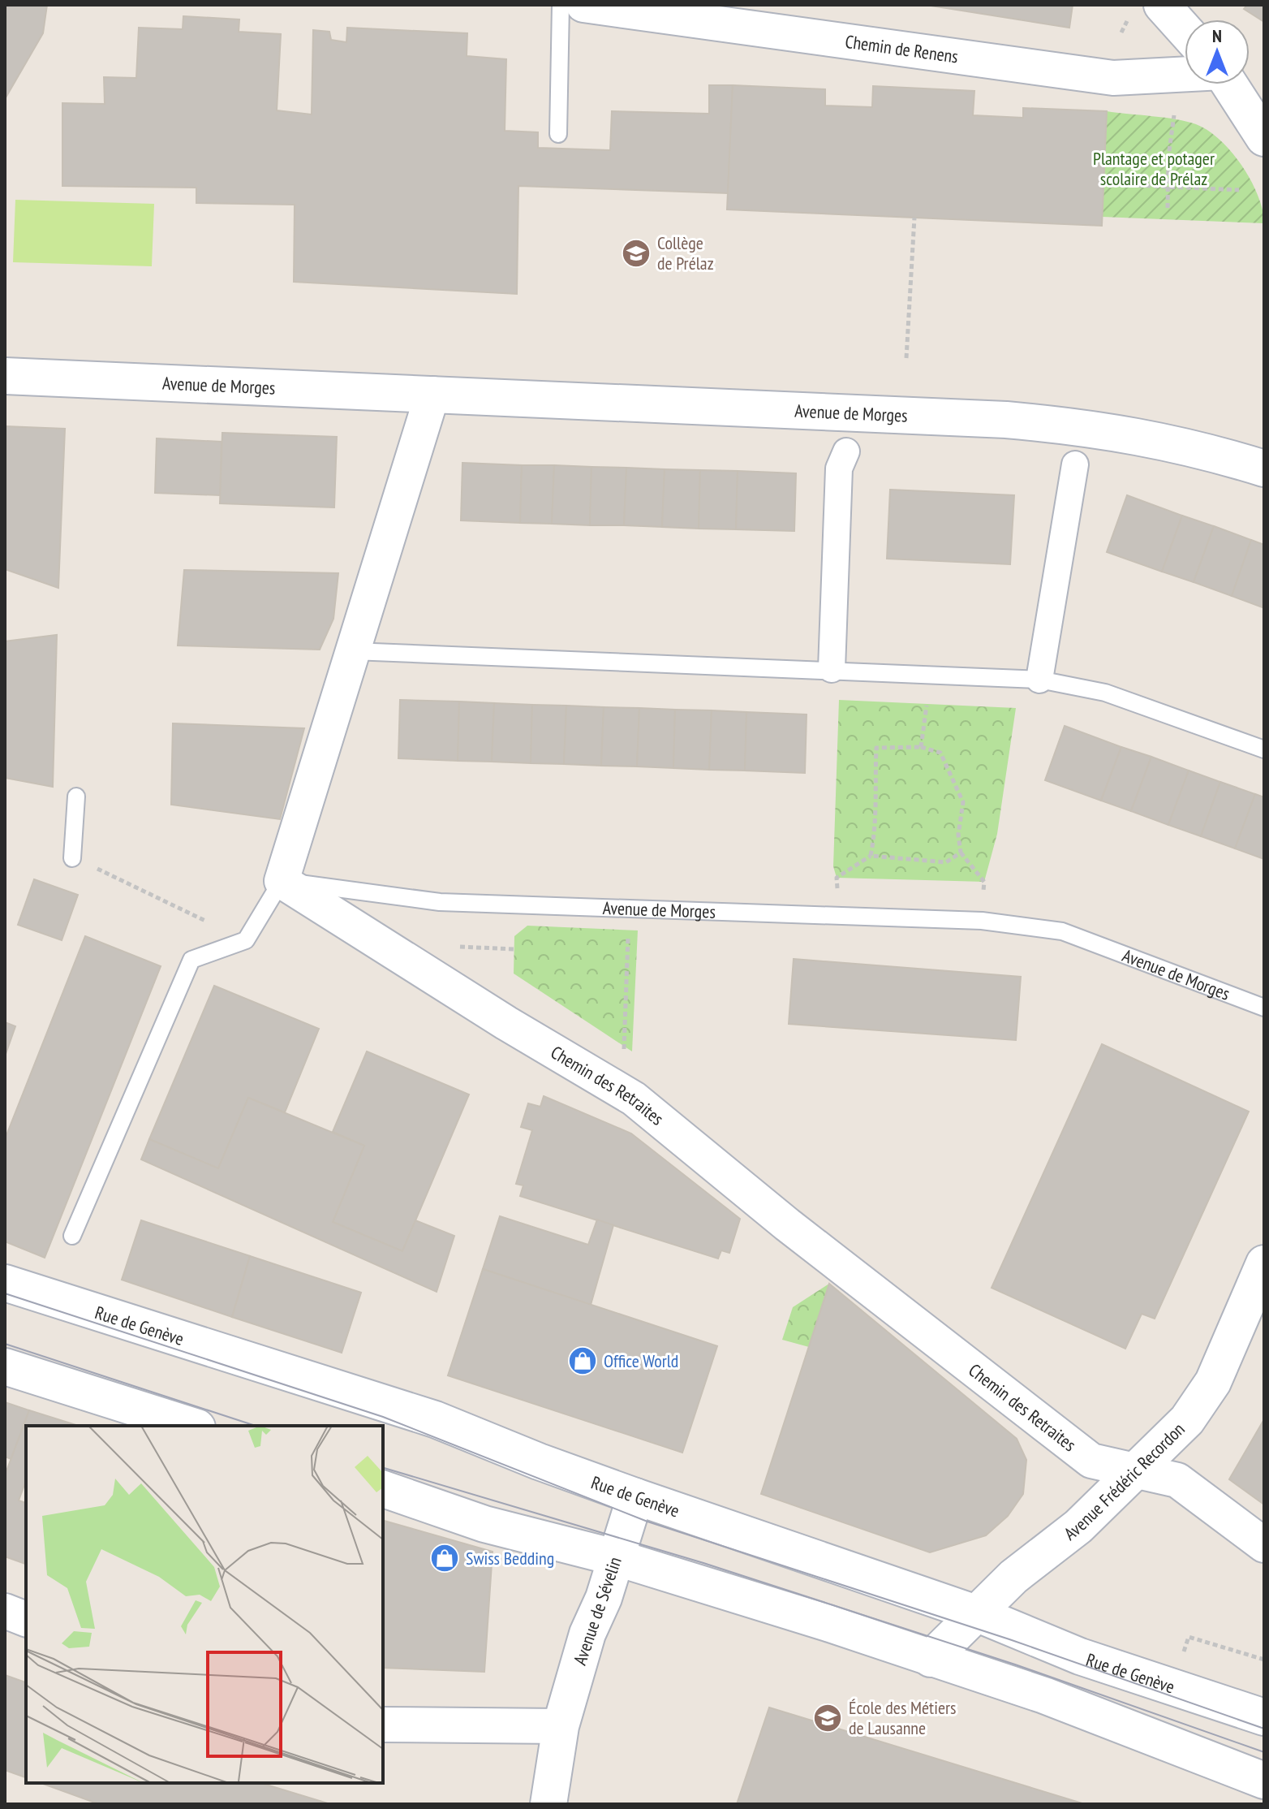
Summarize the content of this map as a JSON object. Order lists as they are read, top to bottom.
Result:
{
  "streets": {
    "main road": [
      "Avenue de Morges",
      "Rue de Genève",
      "Avenue Frédéric Recordon",
      "Avenue de Sévelin"
    ],
    "street": ["Chemin de Renens", "Chemin des Retraites"]
  },
  "crossings": [
    ["Avenue de Morges", "Chemin des Retraites"],
    ["Chemin des Retraites", "Avenue Frédéric Recordon"],
    ["Rue de Genève", "Avenue Frédéric Recordon"],
    ["Rue de Genève", "Avenue de Sévelin"]
  ],
  "parks": ["Plantage et potager scolaire de Prélaz"],
  "places": {
    "school or university": ["Collège de Prélaz", "École des Métiers de Lausanne"],
    "shop": ["Office World", "Swiss Bedding"]
  },
  "north": "top"
}
